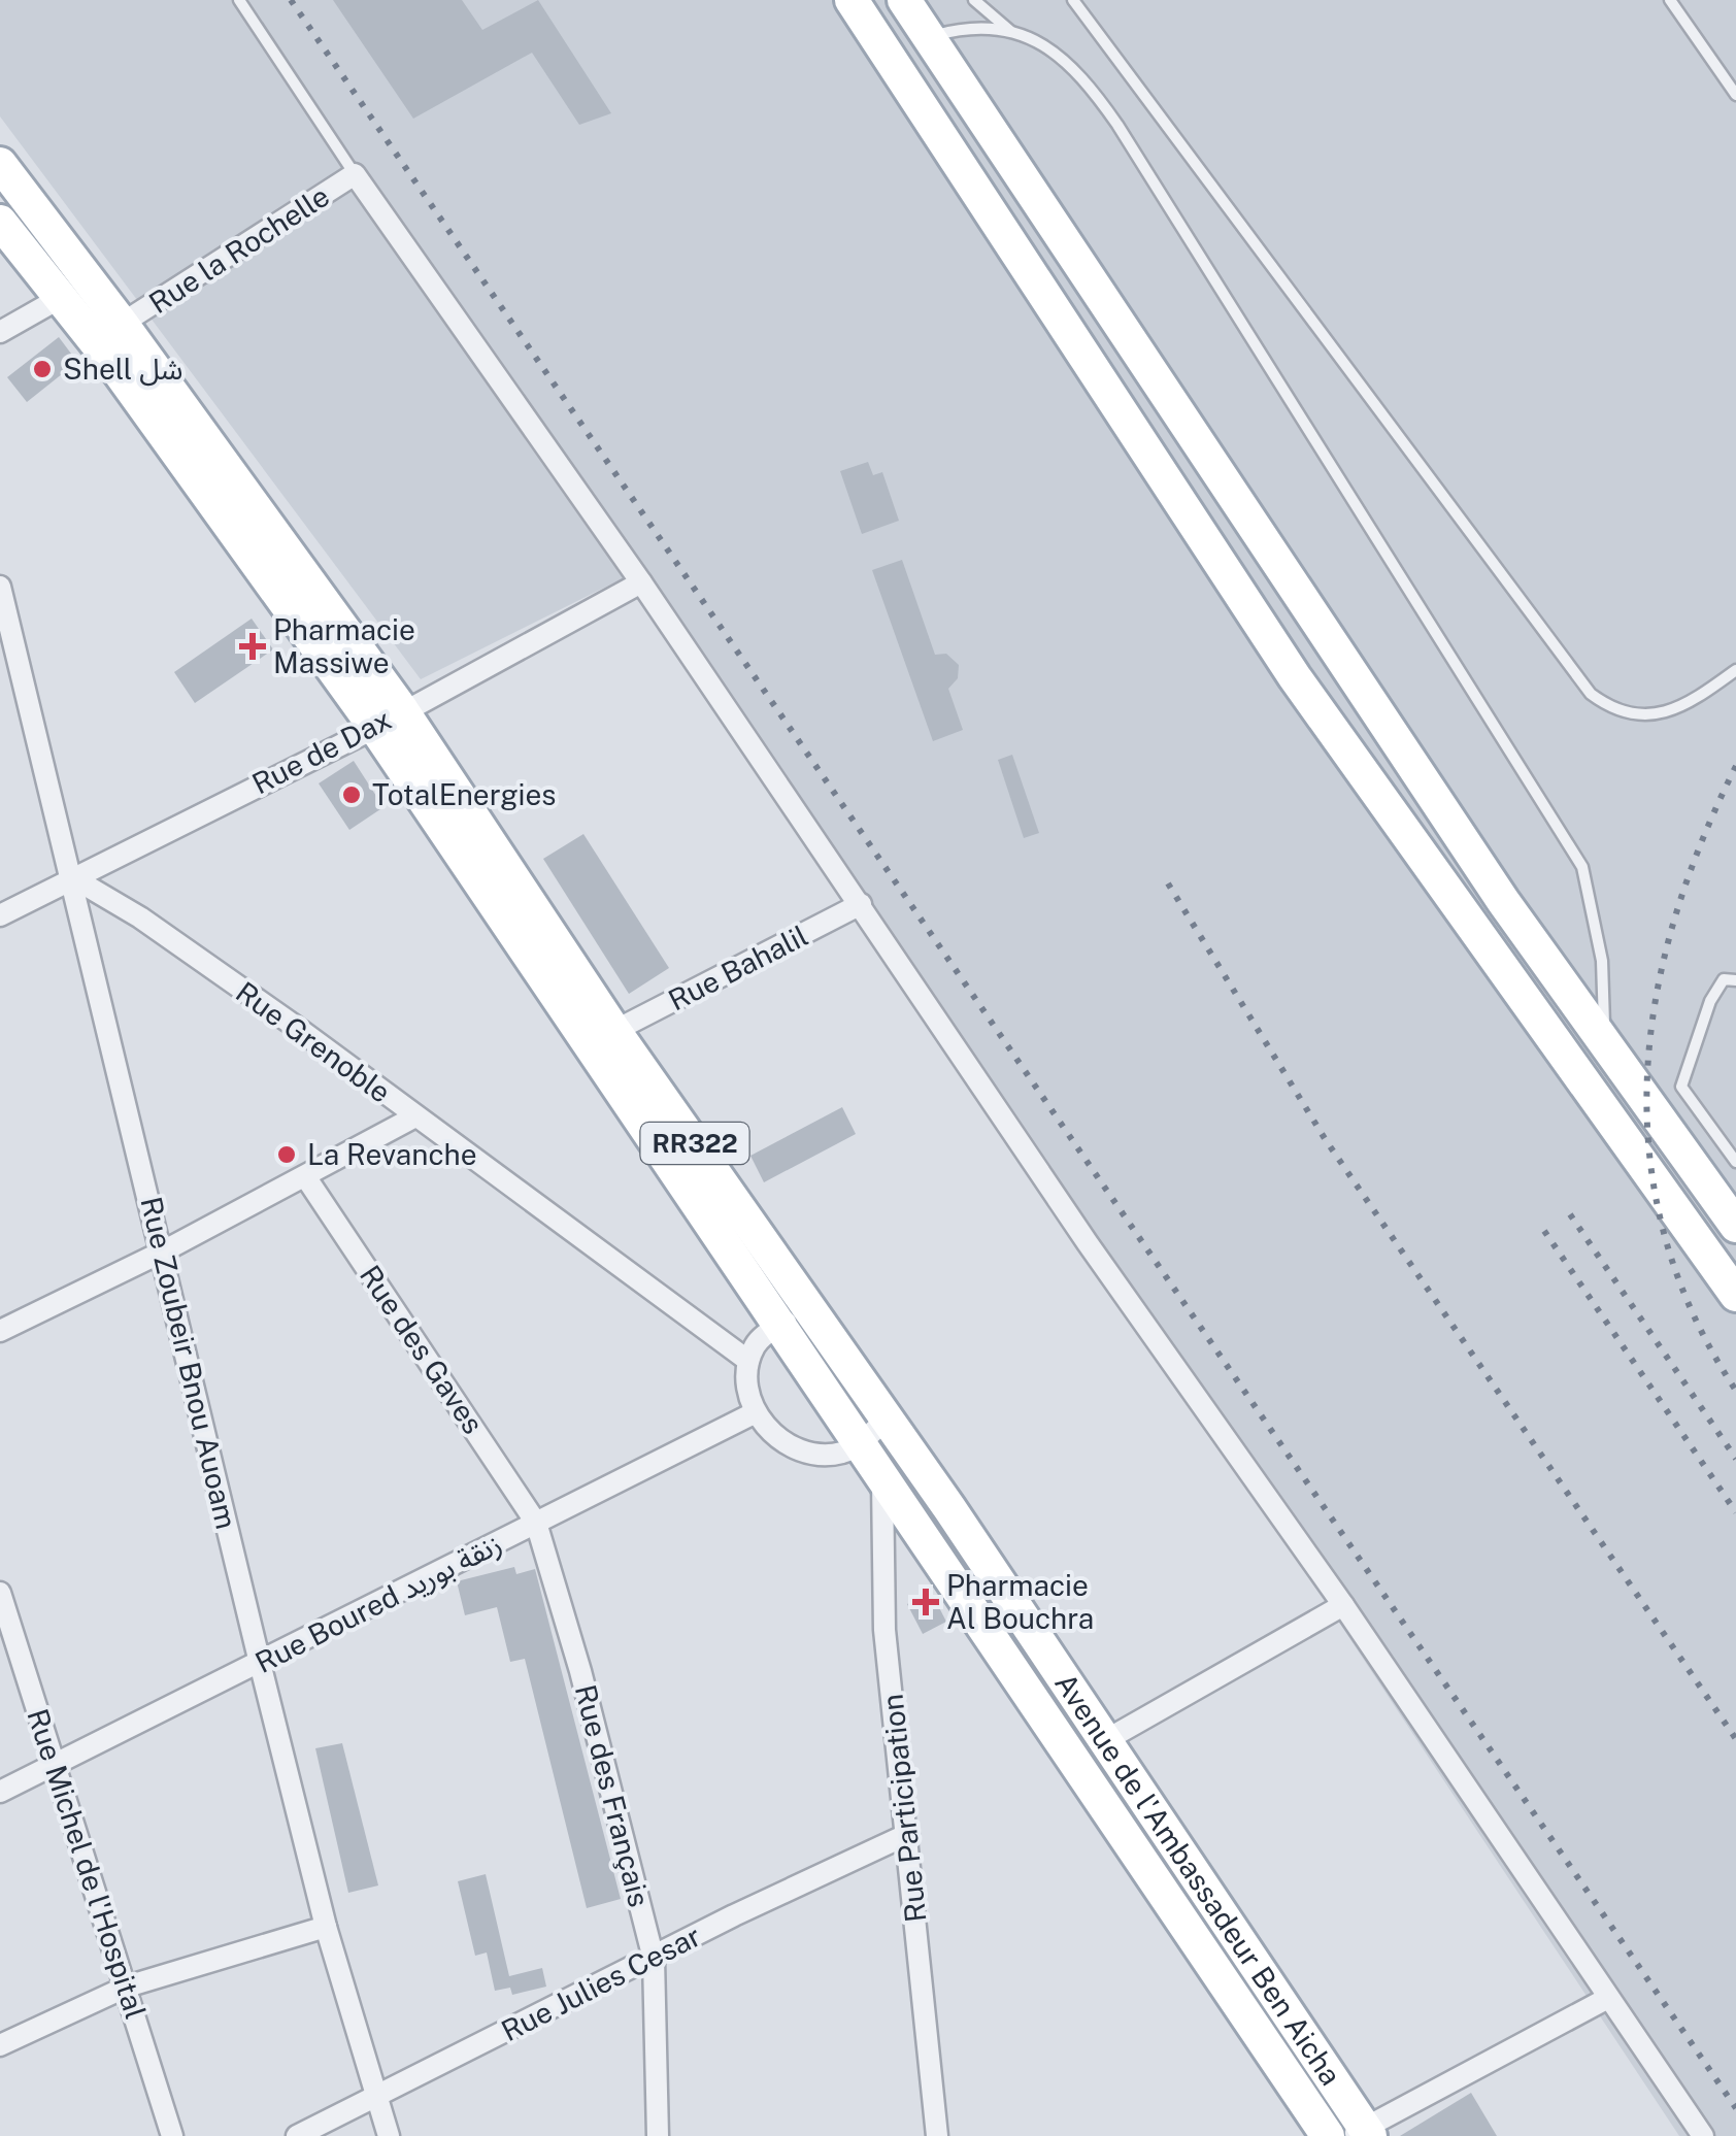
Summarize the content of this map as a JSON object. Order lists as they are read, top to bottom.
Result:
{
  "streets": {
    "main road": ["RR322", "Avenue de l'Ambassadeur Ben Aicha"],
    "street": [
      "Rue la Rochelle",
      "Rue de Dax",
      "Rue Bahalil",
      "Rue Grenoble",
      "Rue des Gaves",
      "Rue Zoubeir Bnou Auoam",
      "Rue Boured زنقة بوريد",
      "Rue des Français",
      "Rue Participation",
      "Rue Michel de l'Hospital",
      "Rue Julies Cesar"
    ]
  },
  "crossings": [
    ["Rue la Rochelle", "Avenue de l'Ambassadeur Ben Aicha"],
    ["Rue de Dax", "Rue Grenoble"],
    ["Rue de Dax", "Rue Zoubeir Bnou Auoam"],
    ["Rue de Dax", "Avenue de l'Ambassadeur Ben Aicha"],
    ["Rue Bahalil", "Avenue de l'Ambassadeur Ben Aicha"],
    ["Rue Grenoble", "Rue Zoubeir Bnou Auoam"],
    ["Rue des Gaves", "Rue Boured زنقة بوريد"],
    ["Rue des Gaves", "Rue des Français"],
    ["Rue Zoubeir Bnou Auoam", "Rue Boured زنقة بوريد"],
    ["Rue Zoubeir Bnou Auoam", "Rue Julies Cesar"],
    ["Rue Boured زنقة بوريد", "Rue des Français"],
    ["Rue Boured زنقة بوريد", "Rue Michel de l'Hospital"],
    ["Rue des Français", "Rue Julies Cesar"],
    ["Rue Participation", "Avenue de l'Ambassadeur Ben Aicha"],
    ["Rue Participation", "Rue Julies Cesar"]
  ],
  "places": {
    "other": ["Shell شل", "TotalEnergies", "La Revanche"],
    "health": ["Pharmacie Massiwe", "Pharmacie Al Bouchra"]
  }
}
